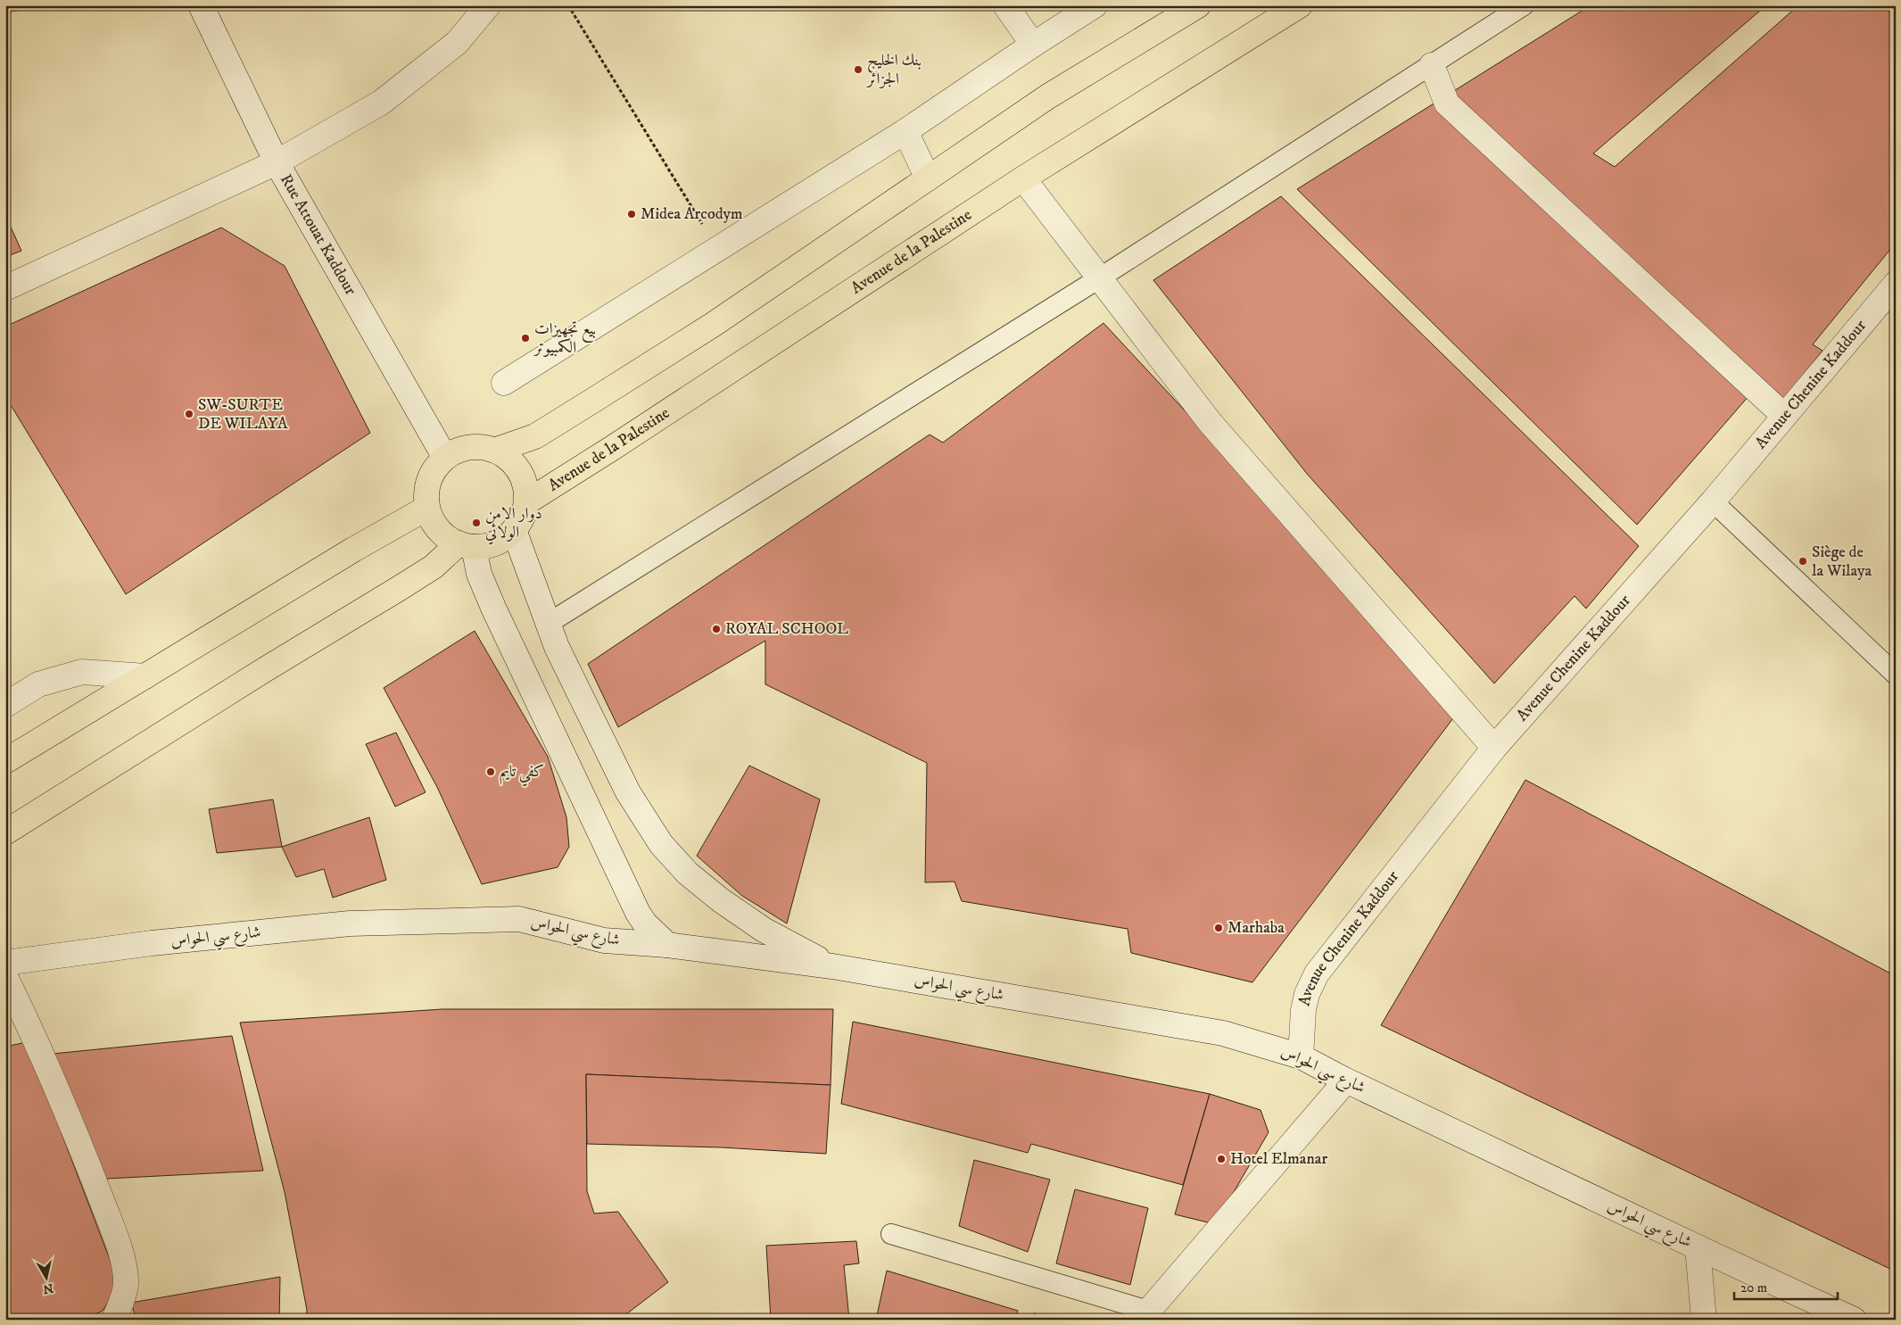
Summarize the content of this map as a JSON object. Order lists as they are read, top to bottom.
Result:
{
  "streets": {
    "main road": ["Avenue de la Palestine"],
    "street": ["Rue Attouat Kaddour", "Avenue Chenine Kaddour", "شارع سي الحواس"]
  },
  "crossings": [
    ["Rue Attouat Kaddour", "Avenue de la Palestine"],
    ["Avenue Chenine Kaddour", "شارع سي الحواس"]
  ],
  "places": [
    "بنك الخليج الجزائر",
    "Midea Arcodym",
    "بيع تجهيزات الكمبيوتر",
    "SW-SURTE DE WILAYA",
    "دوار الامن الولائي",
    "Siège de la Wilaya",
    "ROYAL SCHOOL",
    "كفي تايم",
    "Marhaba",
    "Hotel Elmanar"
  ],
  "scale_bar": "20 m",
  "north": "bottom"
}
